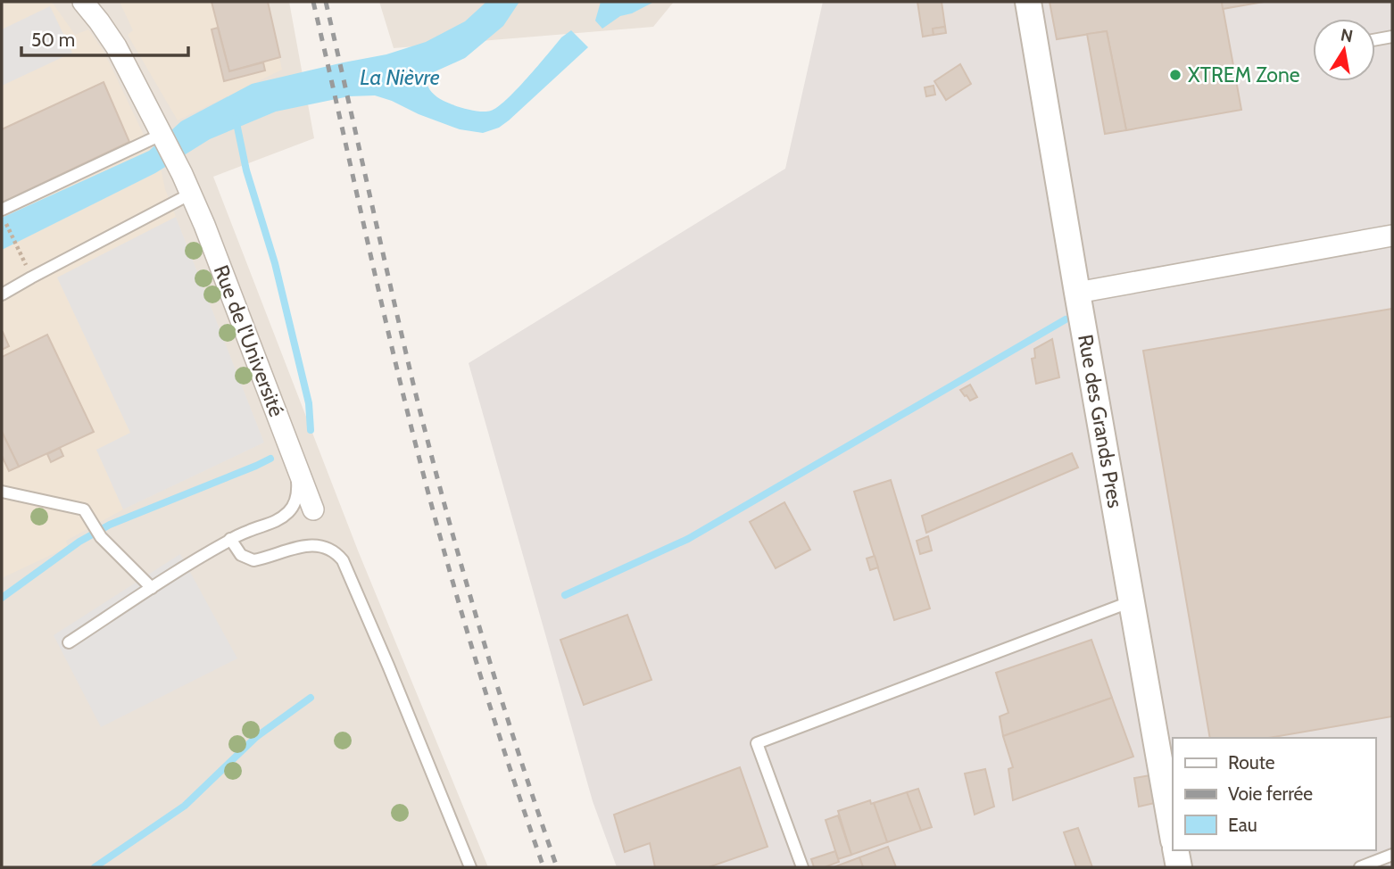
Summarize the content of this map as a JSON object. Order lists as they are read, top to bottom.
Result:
{
  "streets": {
    "street": ["Rue de l'Université", "Rue des Grands Pres"]
  },
  "water": ["La Nièvre"],
  "places": ["XTREM Zone"],
  "legend": ["Route", "Voie ferrée", "Eau"],
  "scale_bar": "50 m",
  "north": "top"
}
